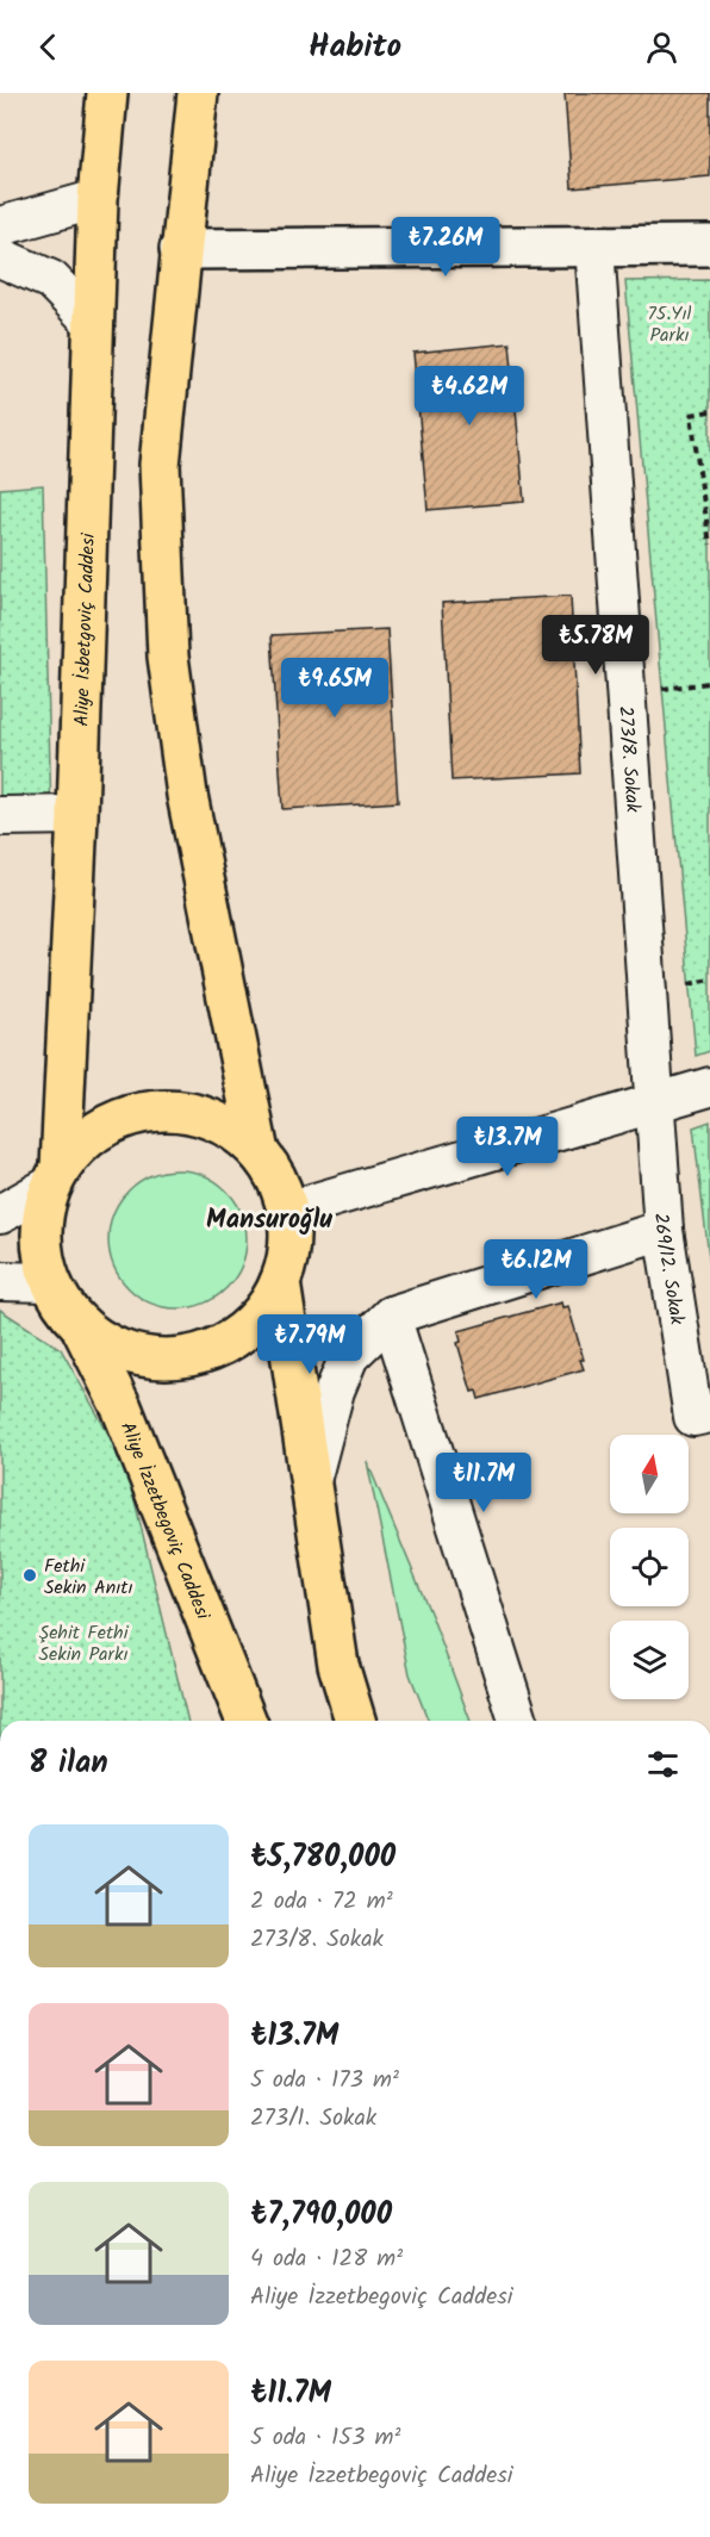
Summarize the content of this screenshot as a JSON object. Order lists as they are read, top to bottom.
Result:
{
  "streets": {
    "main road": ["Aliye İsbetgoviç Caddesi", "Aliye İzzetbegoviç Caddesi"],
    "street": ["273/8. Sokak", "269/12. Sokak"]
  },
  "crossings": [
    ["Aliye İsbetgoviç Caddesi", "Aliye İzzetbegoviç Caddesi"],
    ["273/8. Sokak", "269/12. Sokak"]
  ],
  "districts": ["Mansuroğlu"],
  "parks": ["75.Yıl Parkı", "Şehit Fethi Sekin Parkı"],
  "places": ["Fethi Sekin Anıtı"],
  "north": "top",
  "page": {
    "header": "Habito",
    "price": [
      "₺7.26M",
      "₺4.62M",
      "₺5.78M",
      "₺9.65M",
      "₺13.7M",
      "₺6.12M",
      "₺7.79M",
      "₺11.7M"
    ],
    "heading": "8 ilan",
    "list": [
      {
        "name": "₺5,780,000",
        "note": "2 oda · 72 m² · 273/8. Sokak"
      },
      {
        "name": "₺13.7M",
        "note": "5 oda · 173 m² · 273/1. Sokak"
      },
      {
        "name": "₺7,790,000",
        "note": "4 oda · 128 m² · Aliye İzzetbegoviç Caddesi"
      },
      {
        "name": "₺11.7M",
        "note": "5 oda · 153 m² · Aliye İzzetbegoviç Caddesi"
      }
    ]
  }
}
